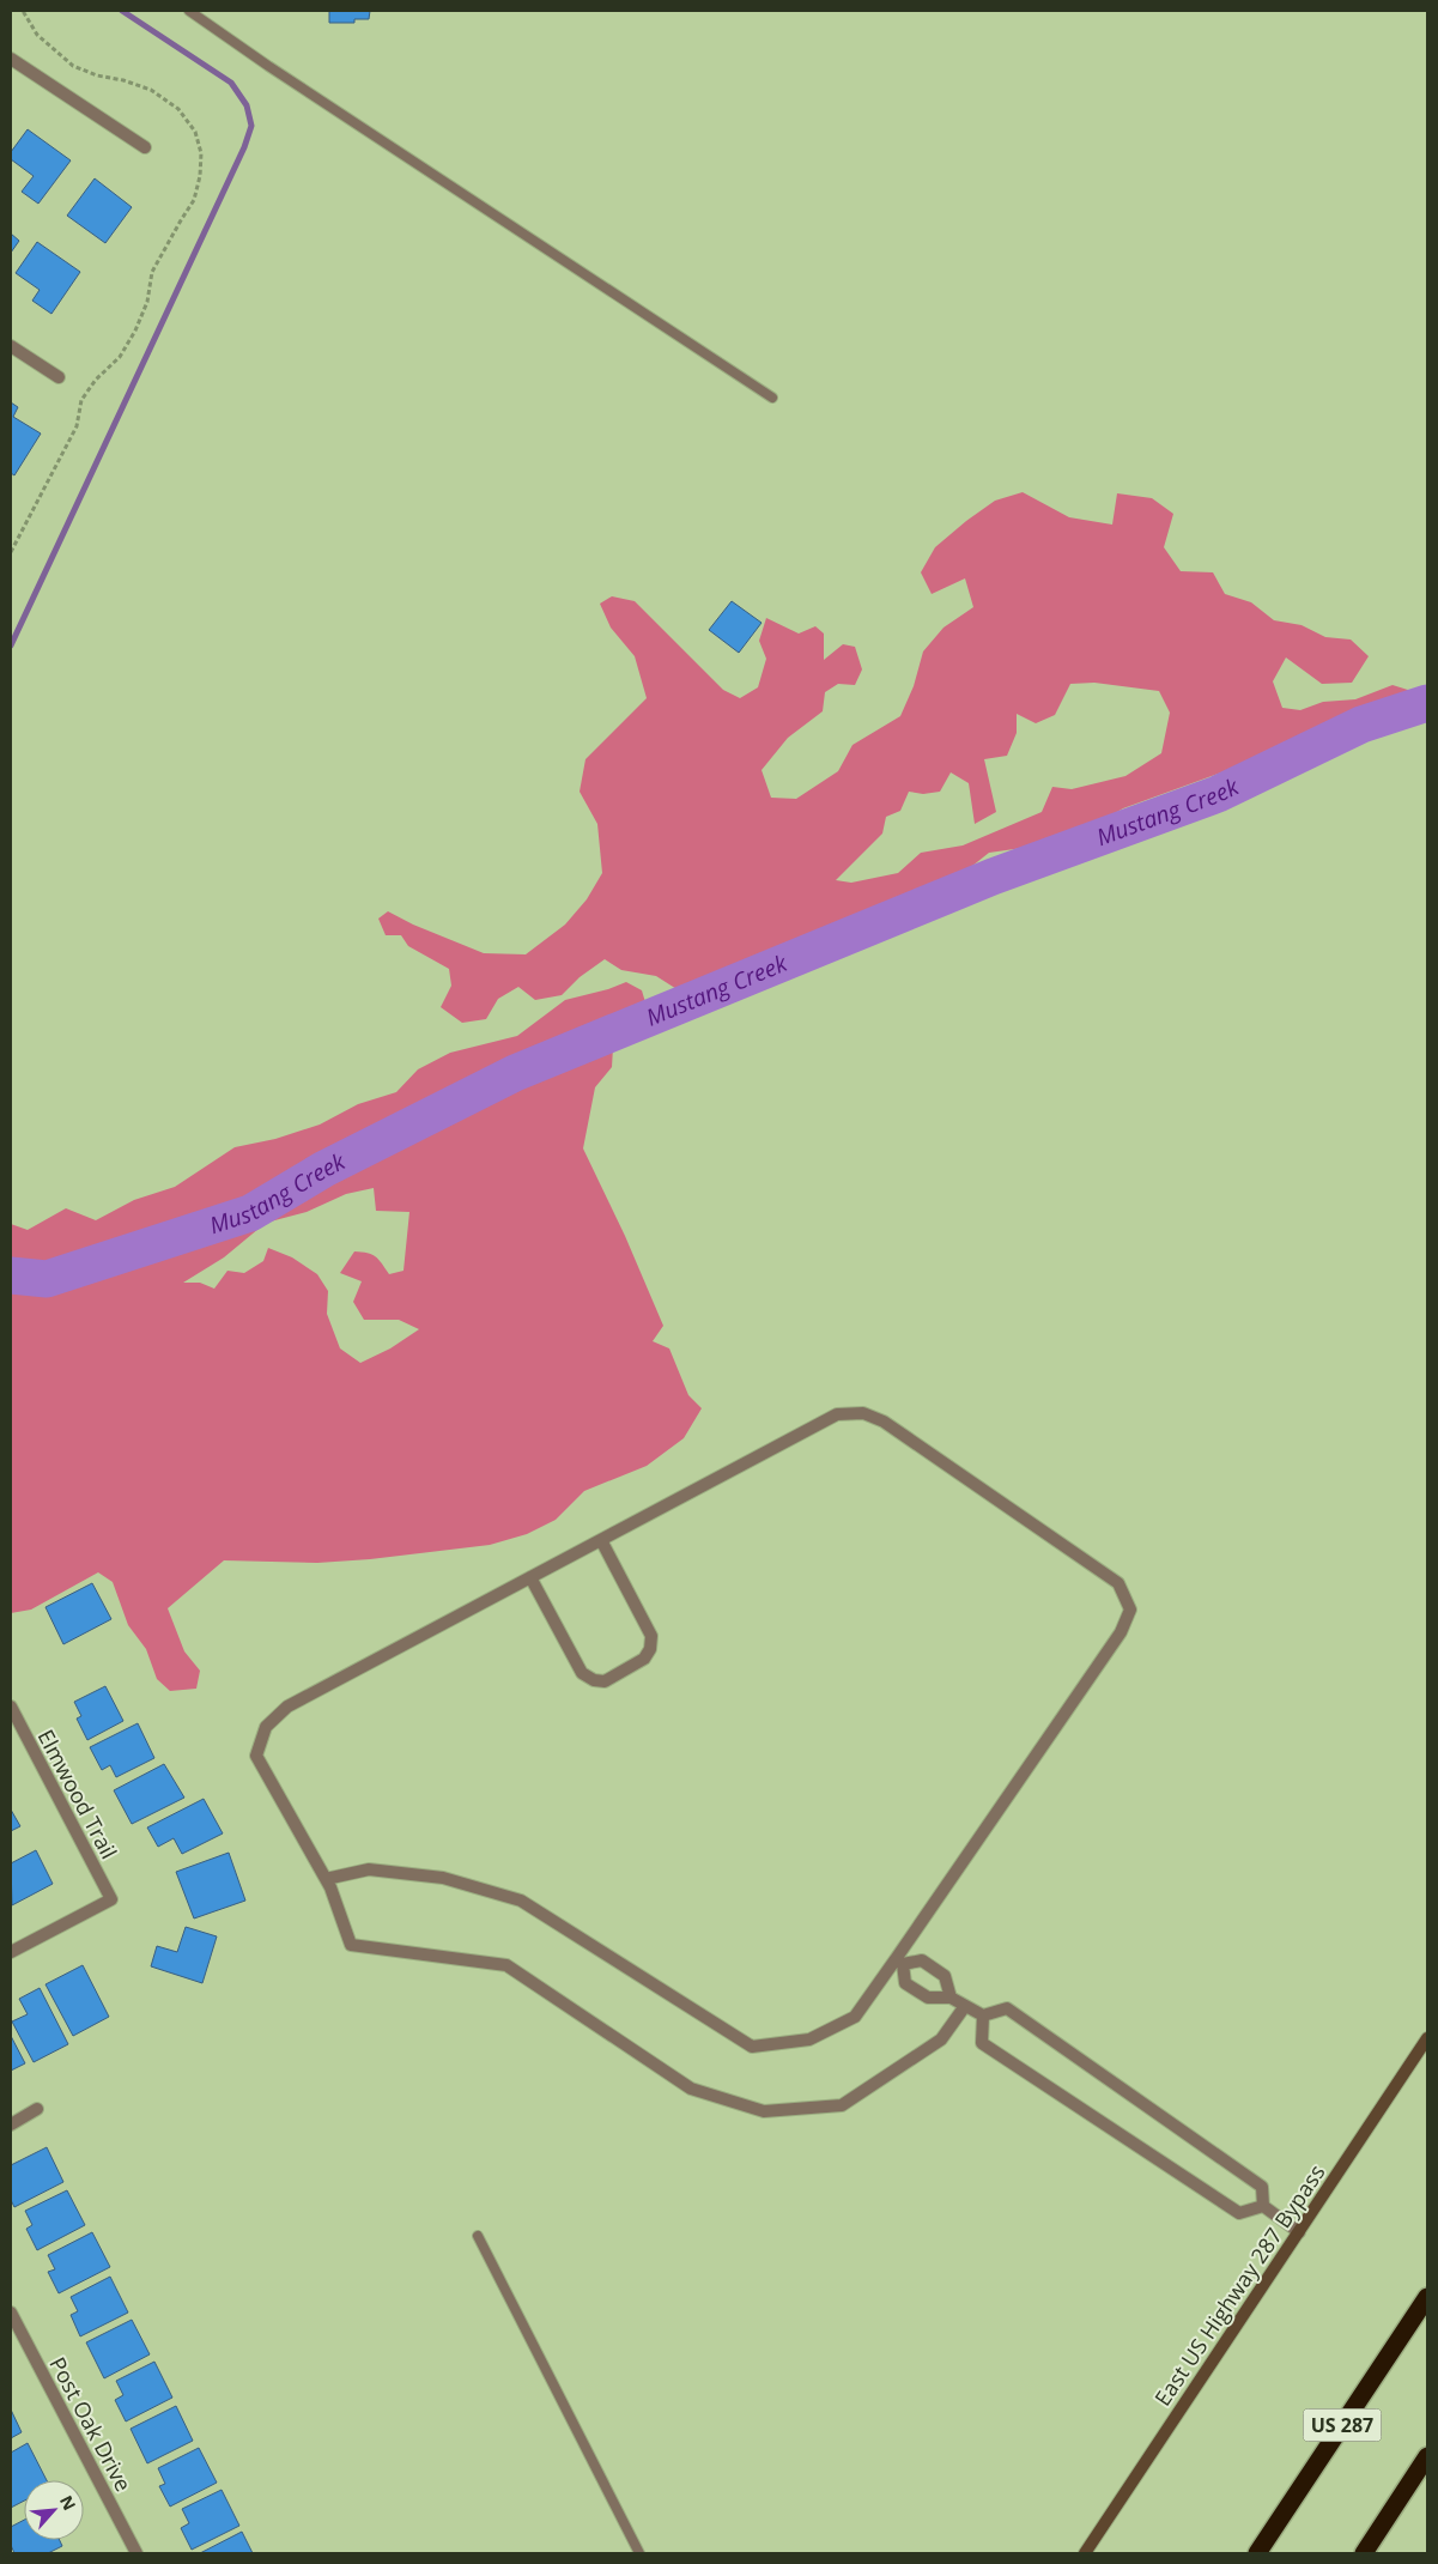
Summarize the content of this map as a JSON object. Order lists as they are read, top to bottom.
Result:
{
  "streets": {
    "highway": ["US 287"],
    "main road": ["East US Highway 287 Bypass"],
    "street": ["Elmwood Trail", "Post Oak Drive"]
  },
  "water": ["Mustang Creek"],
  "north": "top right"
}
